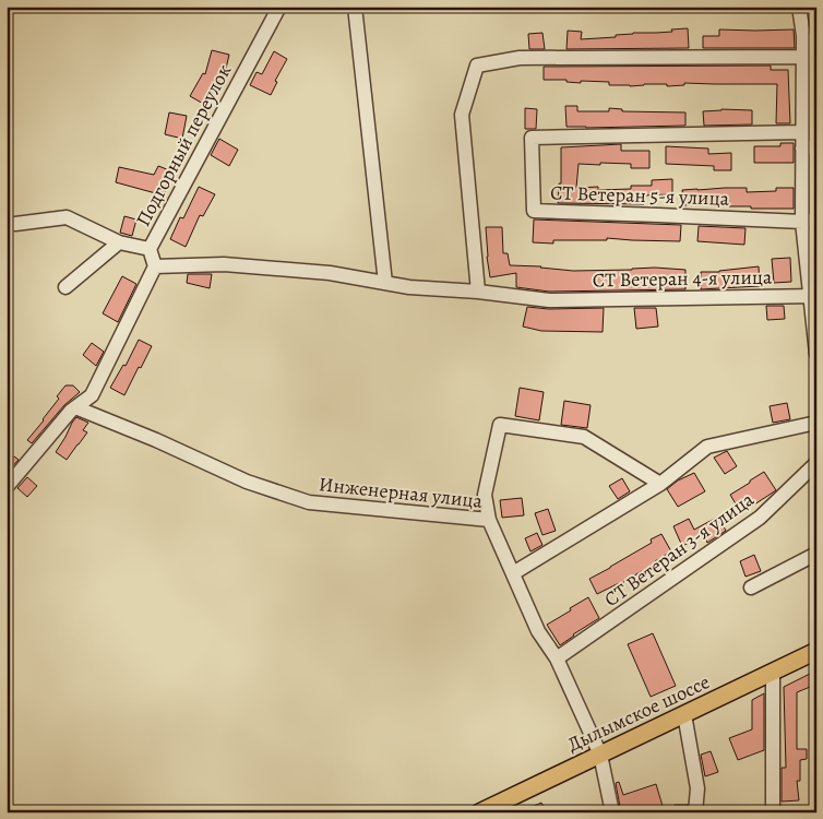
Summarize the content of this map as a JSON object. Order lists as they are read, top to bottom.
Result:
{
  "streets": {
    "main road": ["Дылымское шоссе"],
    "street": [
      "Подгорный переулок",
      "СТ Ветеран 5-я улица",
      "СТ Ветеран 4-я улица",
      "Инженерная улица",
      "СТ Ветеран 3-я улица"
    ]
  },
  "crossings": [
    ["Подгорный переулок", "СТ Ветеран 4-я улица"],
    ["Инженерная улица", "СТ Ветеран 3-я улица"],
    ["Инженерная улица", "Дылымское шоссе"]
  ]
}
